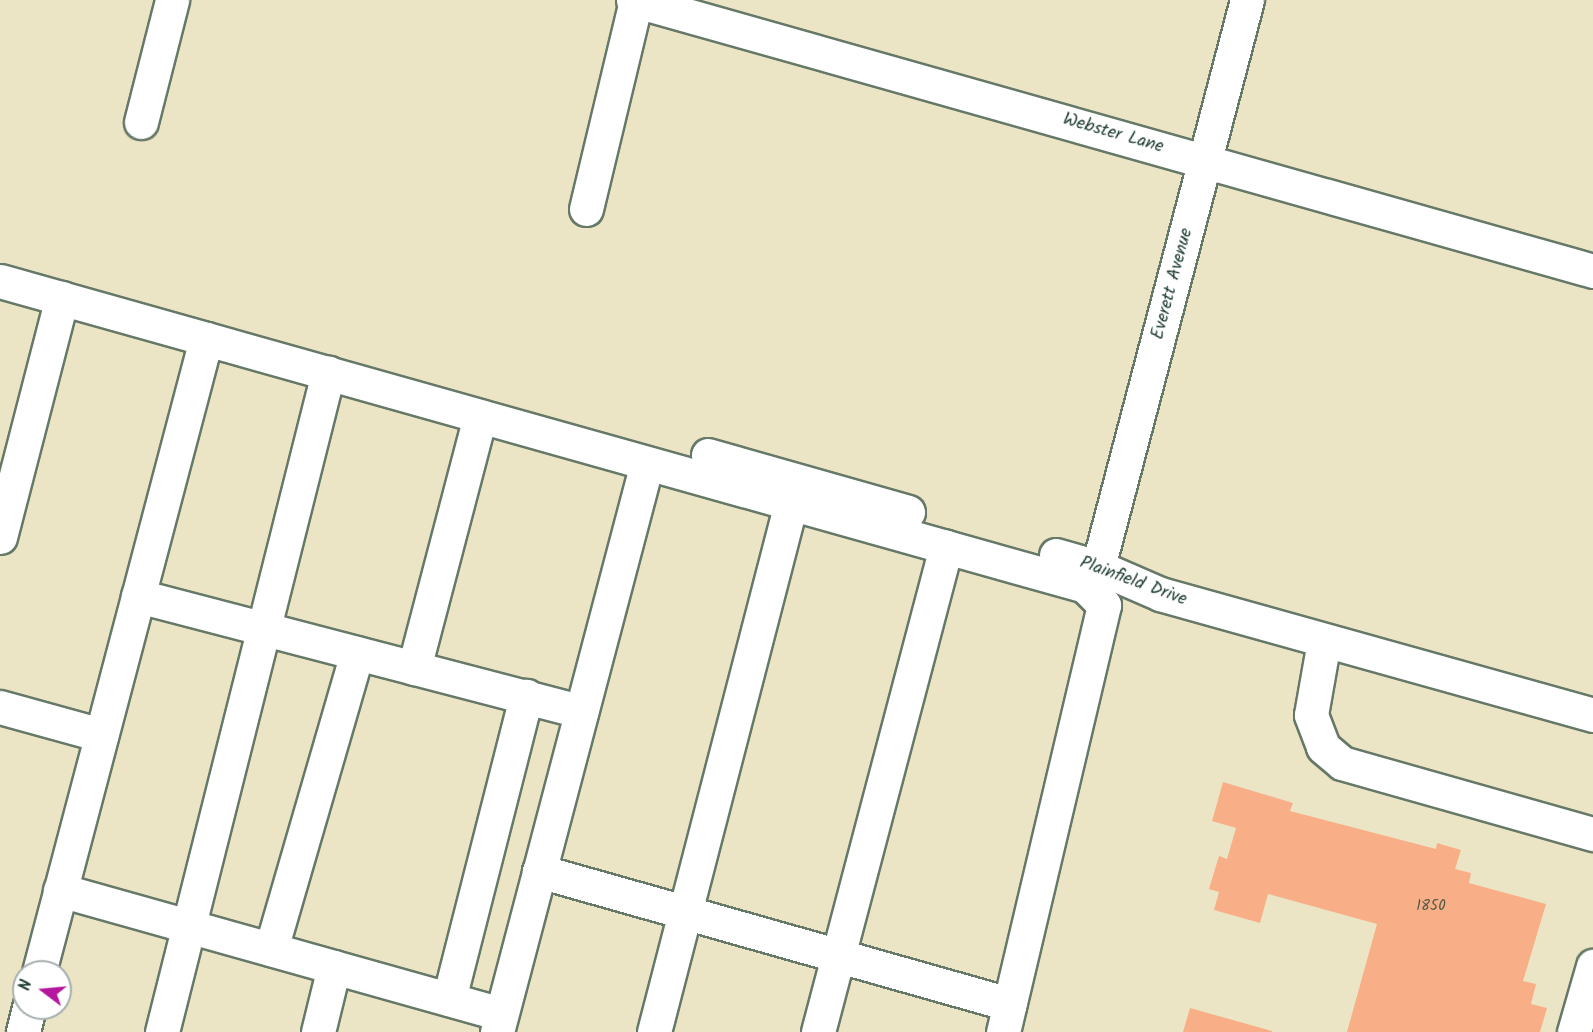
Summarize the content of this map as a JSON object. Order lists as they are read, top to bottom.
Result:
{
  "streets": {
    "street": ["Webster Lane", "Everett Avenue", "Plainfield Drive"]
  },
  "crossings": [
    ["Webster Lane", "Everett Avenue"],
    ["Everett Avenue", "Plainfield Drive"]
  ],
  "house_numbers": ["1850"],
  "north": "left"
}
